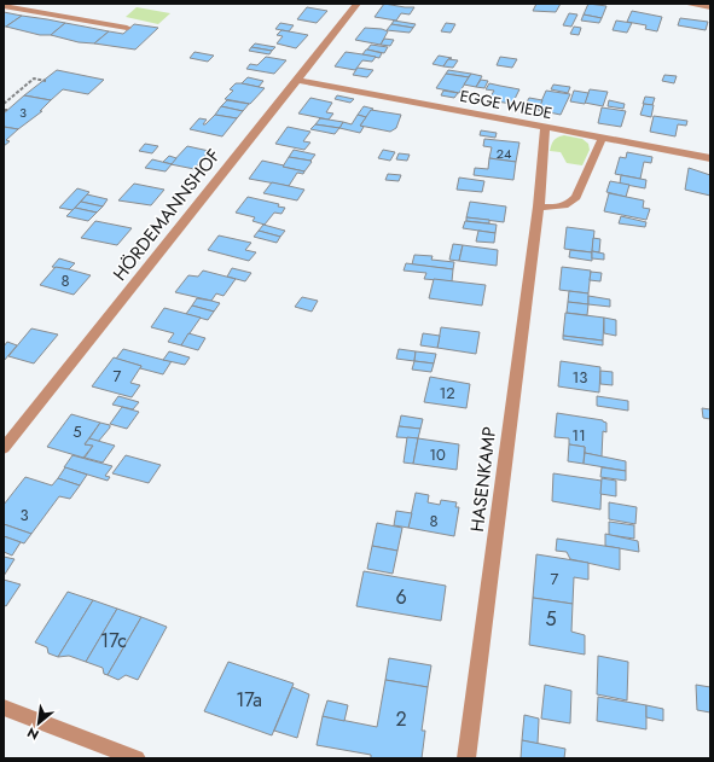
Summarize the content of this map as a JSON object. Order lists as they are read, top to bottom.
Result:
{
  "streets": {
    "street": ["EGGE WIEDE", "HÖRDEMANNSHOF", "HASENKAMP"]
  },
  "crossings": [
    ["EGGE WIEDE", "HÖRDEMANNSHOF"],
    ["EGGE WIEDE", "HASENKAMP"]
  ],
  "house_numbers": [
    "3",
    "24",
    "8",
    "7",
    "13",
    "12",
    "5",
    "11",
    "10",
    "3",
    "8",
    "7",
    "6",
    "5",
    "17c",
    "17a",
    "2"
  ],
  "north": "bottom left"
}
